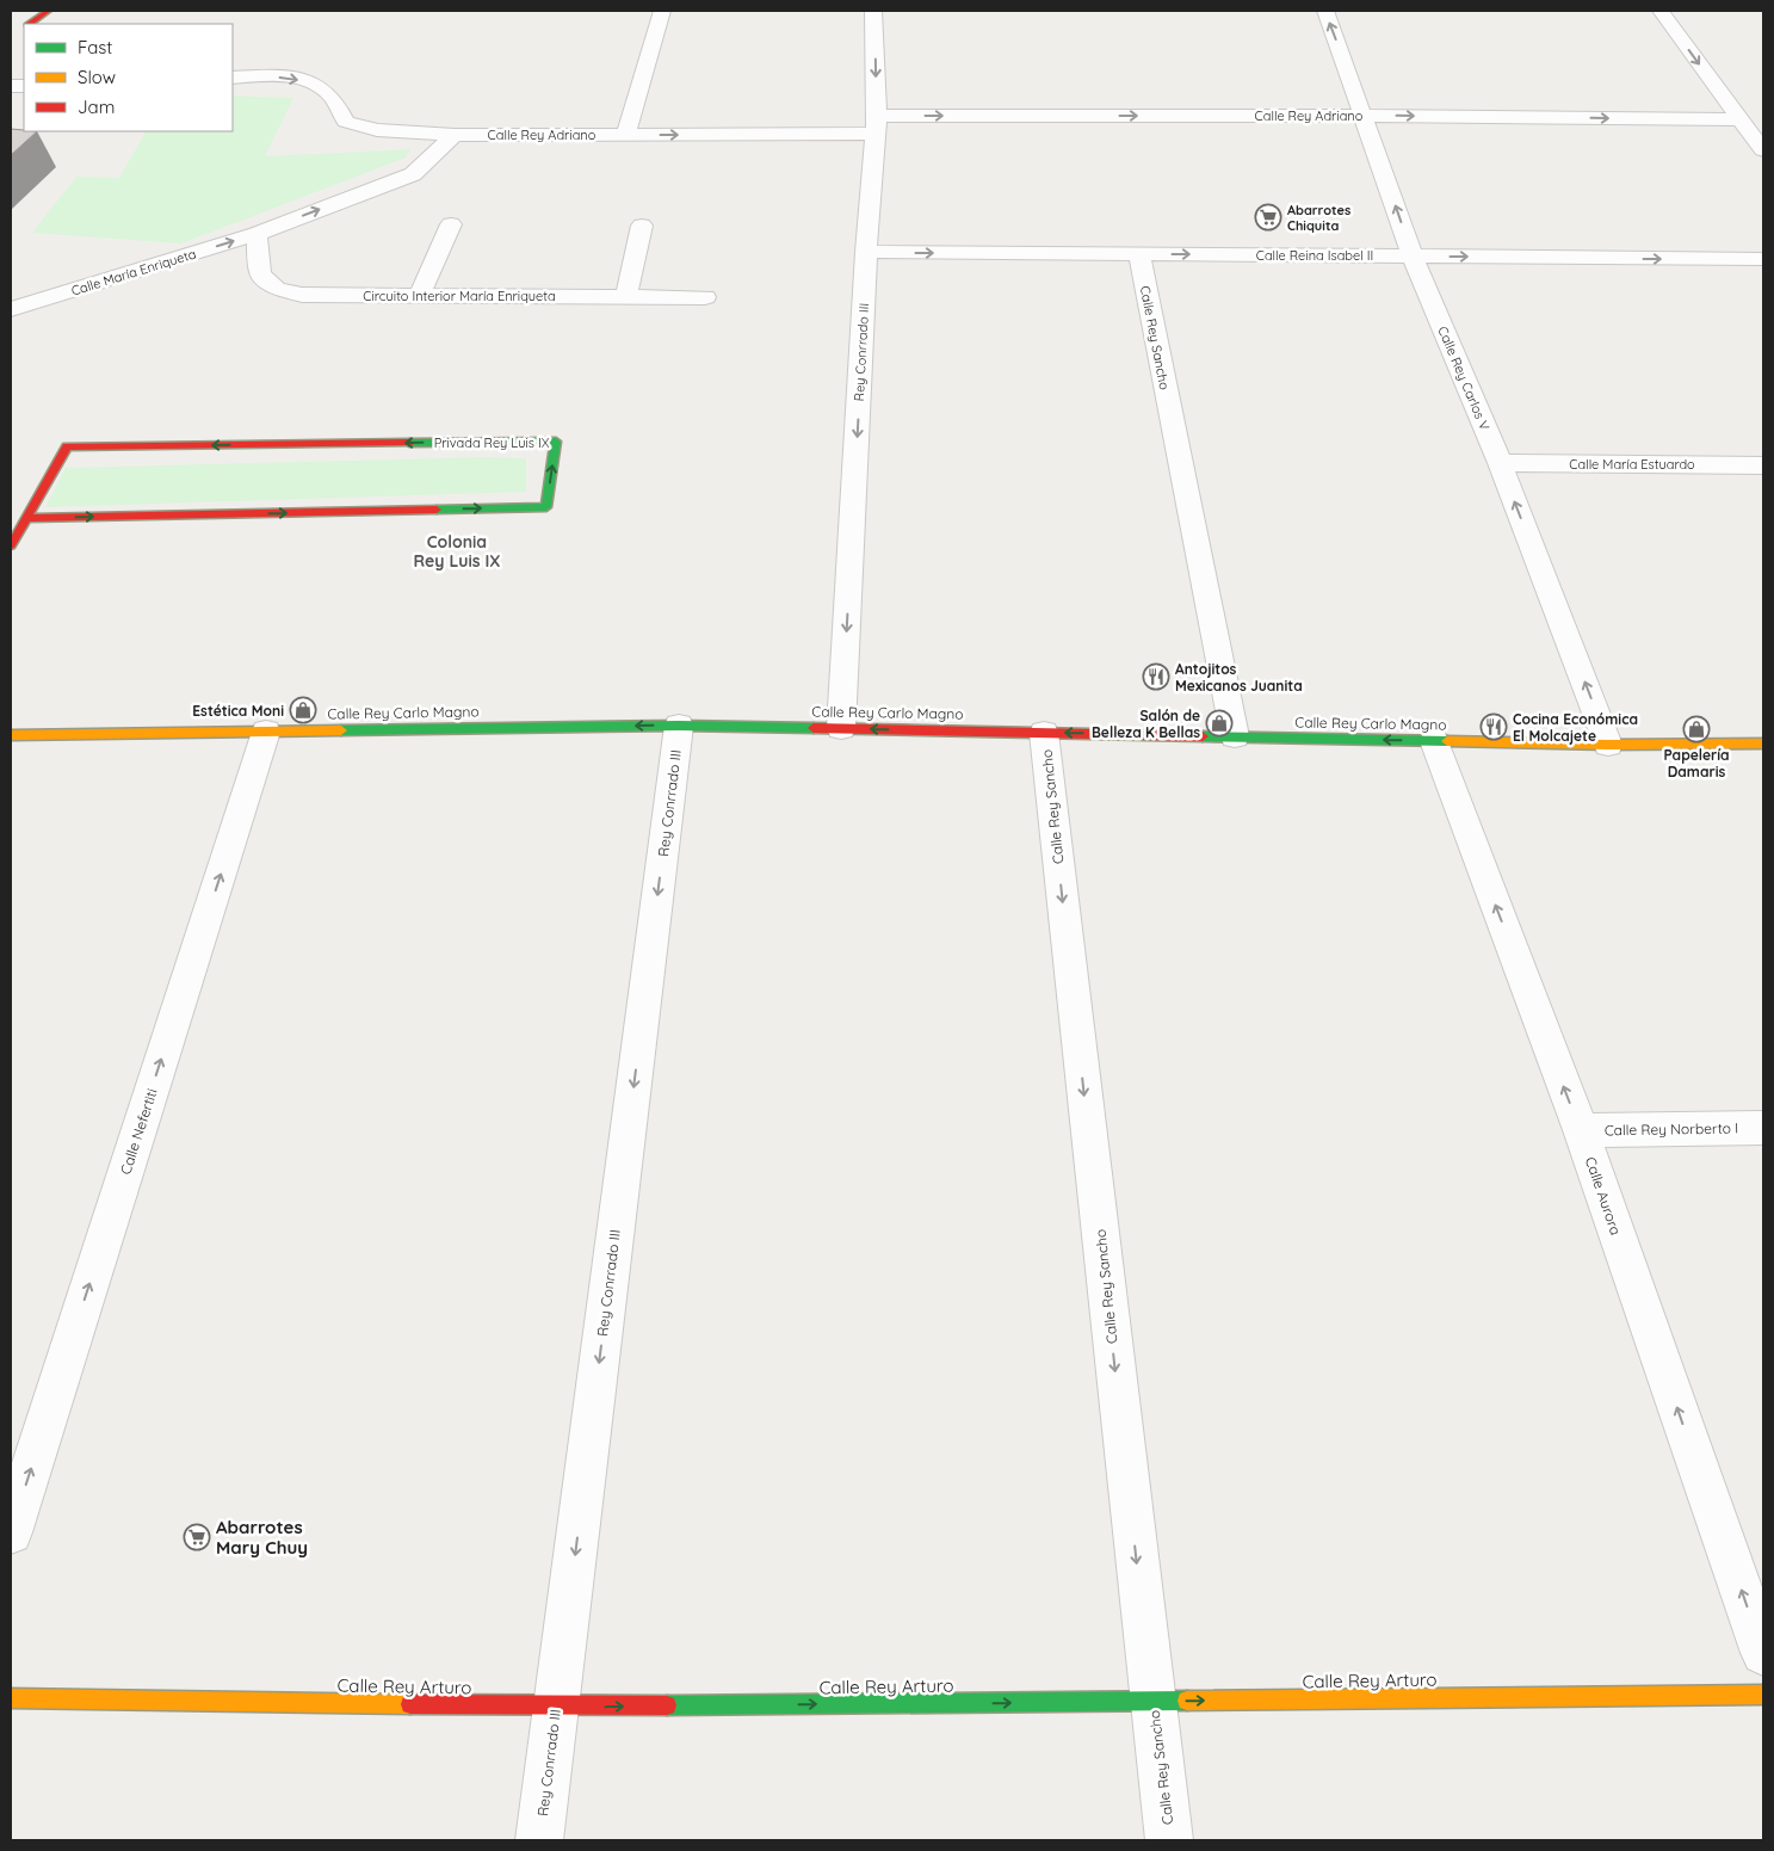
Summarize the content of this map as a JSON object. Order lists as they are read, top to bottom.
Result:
{
  "streets": {
    "street": [
      "Calle Rey Adriano",
      "Calle Reina Isabel II",
      "Calle María Enriqueta",
      "Circuito Interior María Enriqueta",
      "Calle Rey Sancho",
      "Rey Conrrado III",
      "Calle Rey Carlos V",
      "Privada Rey Luis IX",
      "Calle María Estuardo",
      "Calle Rey Carlo Magno",
      "Calle Rey Norberto I",
      "Calle Nefertiti",
      "Calle Aurora",
      "Calle Rey Arturo"
    ]
  },
  "crossings": [
    ["Calle Rey Adriano", "Calle María Enriqueta"],
    ["Calle Rey Adriano", "Rey Conrrado III"],
    ["Calle Rey Adriano", "Calle Rey Carlos V"],
    ["Calle Reina Isabel II", "Calle Rey Sancho"],
    ["Calle Reina Isabel II", "Rey Conrrado III"],
    ["Calle Reina Isabel II", "Calle Rey Carlos V"],
    ["Calle María Enriqueta", "Circuito Interior María Enriqueta"],
    ["Calle Rey Sancho", "Calle Rey Carlo Magno"],
    ["Calle Rey Sancho", "Calle Rey Arturo"],
    ["Rey Conrrado III", "Calle Rey Carlo Magno"],
    ["Rey Conrrado III", "Calle Rey Arturo"],
    ["Calle Rey Carlos V", "Calle María Estuardo"],
    ["Calle Rey Carlos V", "Calle Rey Carlo Magno"],
    ["Calle Rey Carlo Magno", "Calle Nefertiti"],
    ["Calle Rey Carlo Magno", "Calle Aurora"],
    ["Calle Rey Norberto I", "Calle Aurora"]
  ],
  "one_way": [
    "Calle Rey Adriano",
    "Calle Reina Isabel II",
    "Calle María Enriqueta",
    "Calle Rey Sancho",
    "Rey Conrrado III",
    "Calle Rey Carlos V",
    "Calle Rey Carlo Magno",
    "Calle Nefertiti",
    "Calle Aurora",
    "Calle Rey Arturo"
  ],
  "districts": ["Colonia Rey Luis IX"],
  "places": {
    "supermarket": ["Abarrotes Chiquita", "Abarrotes Mary Chuy"],
    "restaurant": ["Antojitos Mexicanos Juanita", "Cocina Económica El Molcajete"],
    "shop": ["Estética Moni", "Salón de Belleza K Bellas", "Papelería Damaris"]
  },
  "legend": ["Fast", "Slow", "Jam"]
}
